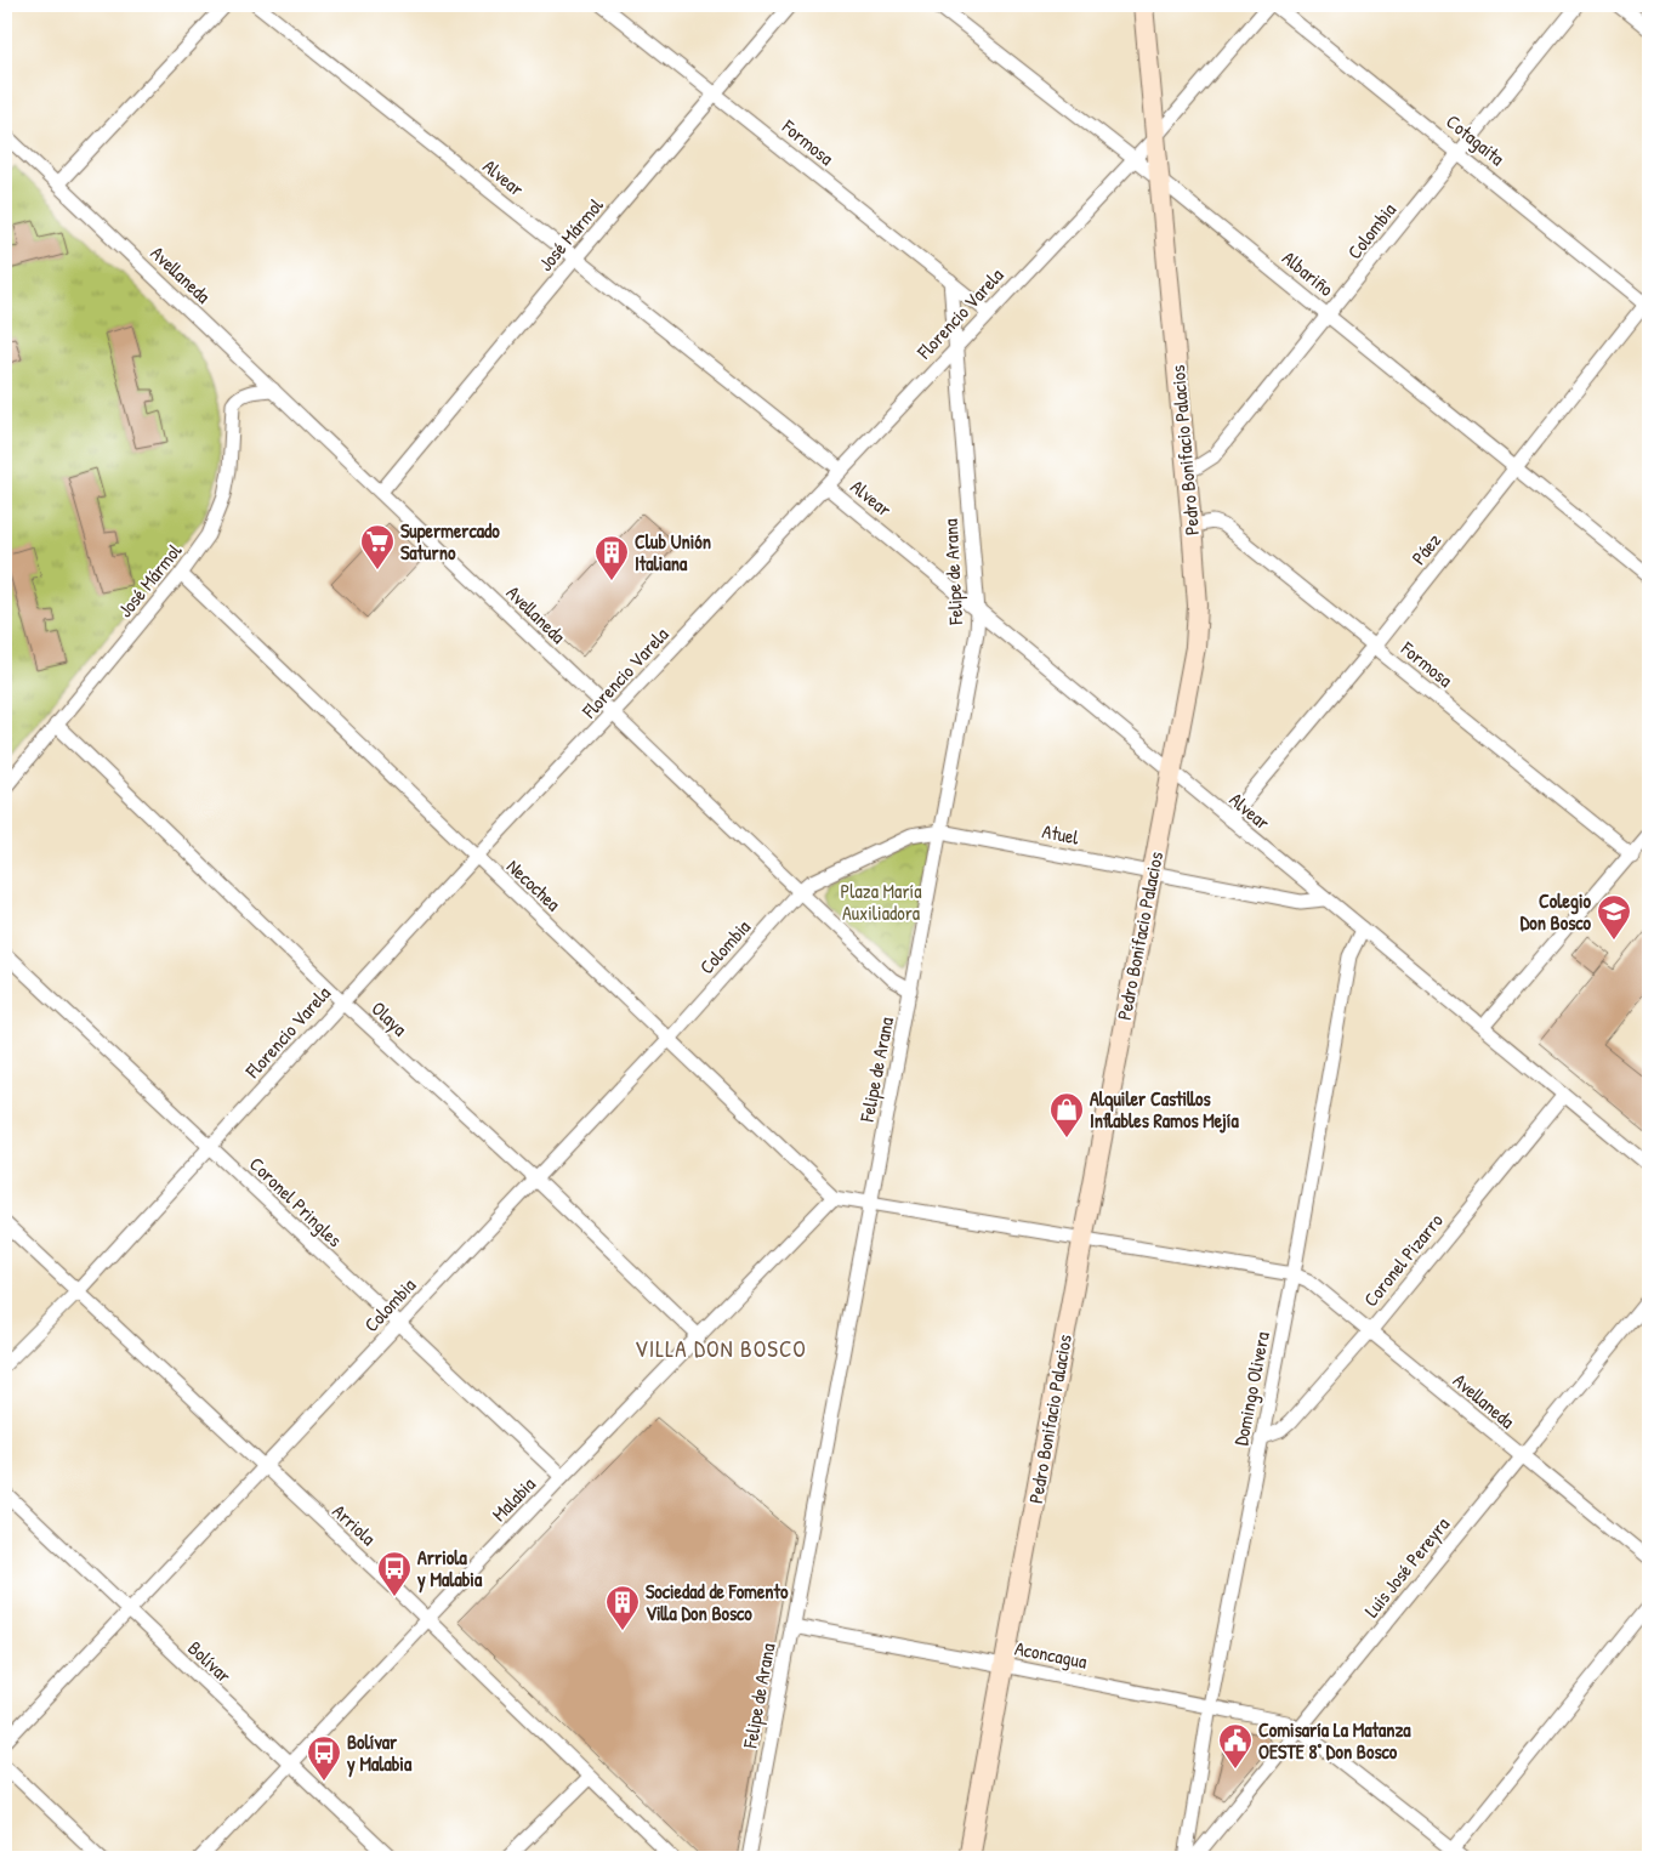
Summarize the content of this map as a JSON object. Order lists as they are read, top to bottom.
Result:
{
  "streets": {
    "street": [
      "Cotagaita",
      "Formosa",
      "Alvear",
      "Colombia",
      "José Mármol",
      "Albariño",
      "Avellaneda",
      "Florencio Varela",
      "Pedro Bonifacio Palacios",
      "Páez",
      "Felipe de Arana",
      "Atuel",
      "Necochea",
      "Olaya",
      "Coronel Pringles",
      "Coronel Pizarro",
      "Domingo Olivera",
      "Malabia",
      "Arriola",
      "Luis José Pereyra",
      "Aconcagua",
      "Bolívar"
    ]
  },
  "crossings": [
    ["Cotagaita", "Colombia"],
    ["Cotagaita", "Páez"],
    ["Formosa", "José Mármol"],
    ["Formosa", "Florencio Varela"],
    ["Formosa", "Pedro Bonifacio Palacios"],
    ["Formosa", "Páez"],
    ["Formosa", "Felipe de Arana"],
    ["Alvear", "José Mármol"],
    ["Alvear", "Florencio Varela"],
    ["Alvear", "Pedro Bonifacio Palacios"],
    ["Alvear", "Páez"],
    ["Alvear", "Felipe de Arana"],
    ["Alvear", "Atuel"],
    ["Alvear", "Coronel Pizarro"],
    ["Alvear", "Domingo Olivera"],
    ["Colombia", "Albariño"],
    ["Colombia", "Avellaneda"],
    ["Colombia", "Pedro Bonifacio Palacios"],
    ["Colombia", "Atuel"],
    ["Colombia", "Necochea"],
    ["Colombia", "Olaya"],
    ["Colombia", "Coronel Pringles"],
    ["Colombia", "Arriola"],
    ["Colombia", "Bolívar"],
    ["José Mármol", "Avellaneda"],
    ["José Mármol", "Necochea"],
    ["José Mármol", "Olaya"],
    ["Albariño", "Florencio Varela"],
    ["Albariño", "Pedro Bonifacio Palacios"],
    ["Albariño", "Páez"],
    ["Avellaneda", "Florencio Varela"],
    ["Avellaneda", "Felipe de Arana"],
    ["Avellaneda", "Atuel"],
    ["Avellaneda", "Coronel Pizarro"],
    ["Avellaneda", "Domingo Olivera"],
    ["Avellaneda", "Luis José Pereyra"],
    ["Florencio Varela", "Pedro Bonifacio Palacios"],
    ["Florencio Varela", "Felipe de Arana"],
    ["Florencio Varela", "Necochea"],
    ["Florencio Varela", "Olaya"],
    ["Florencio Varela", "Coronel Pringles"],
    ["Florencio Varela", "Arriola"],
    ["Pedro Bonifacio Palacios", "Atuel"],
    ["Pedro Bonifacio Palacios", "Aconcagua"],
    ["Felipe de Arana", "Atuel"],
    ["Felipe de Arana", "Aconcagua"],
    ["Necochea", "Malabia"],
    ["Olaya", "Malabia"],
    ["Coronel Pringles", "Malabia"],
    ["Coronel Pizarro", "Domingo Olivera"],
    ["Domingo Olivera", "Aconcagua"],
    ["Malabia", "Arriola"],
    ["Malabia", "Bolívar"],
    ["Luis José Pereyra", "Aconcagua"]
  ],
  "districts": ["VILLA DON BOSCO"],
  "parks": ["Plaza María Auxiliadora"],
  "places": {
    "supermarket": ["Supermercado Saturno"],
    "building": ["Club Unión Italiana", "Sociedad de Fomento Villa Don Bosco"],
    "school or university": ["Colegio Don Bosco"],
    "shop": ["Alquiler Castillos Inflables Ramos Mejía"],
    "bus stop": ["Arriola y Malabia", "Bolívar y Malabia"],
    "public building": ["Comisaría La Matanza OESTE 8° Don Bosco"]
  }
}
